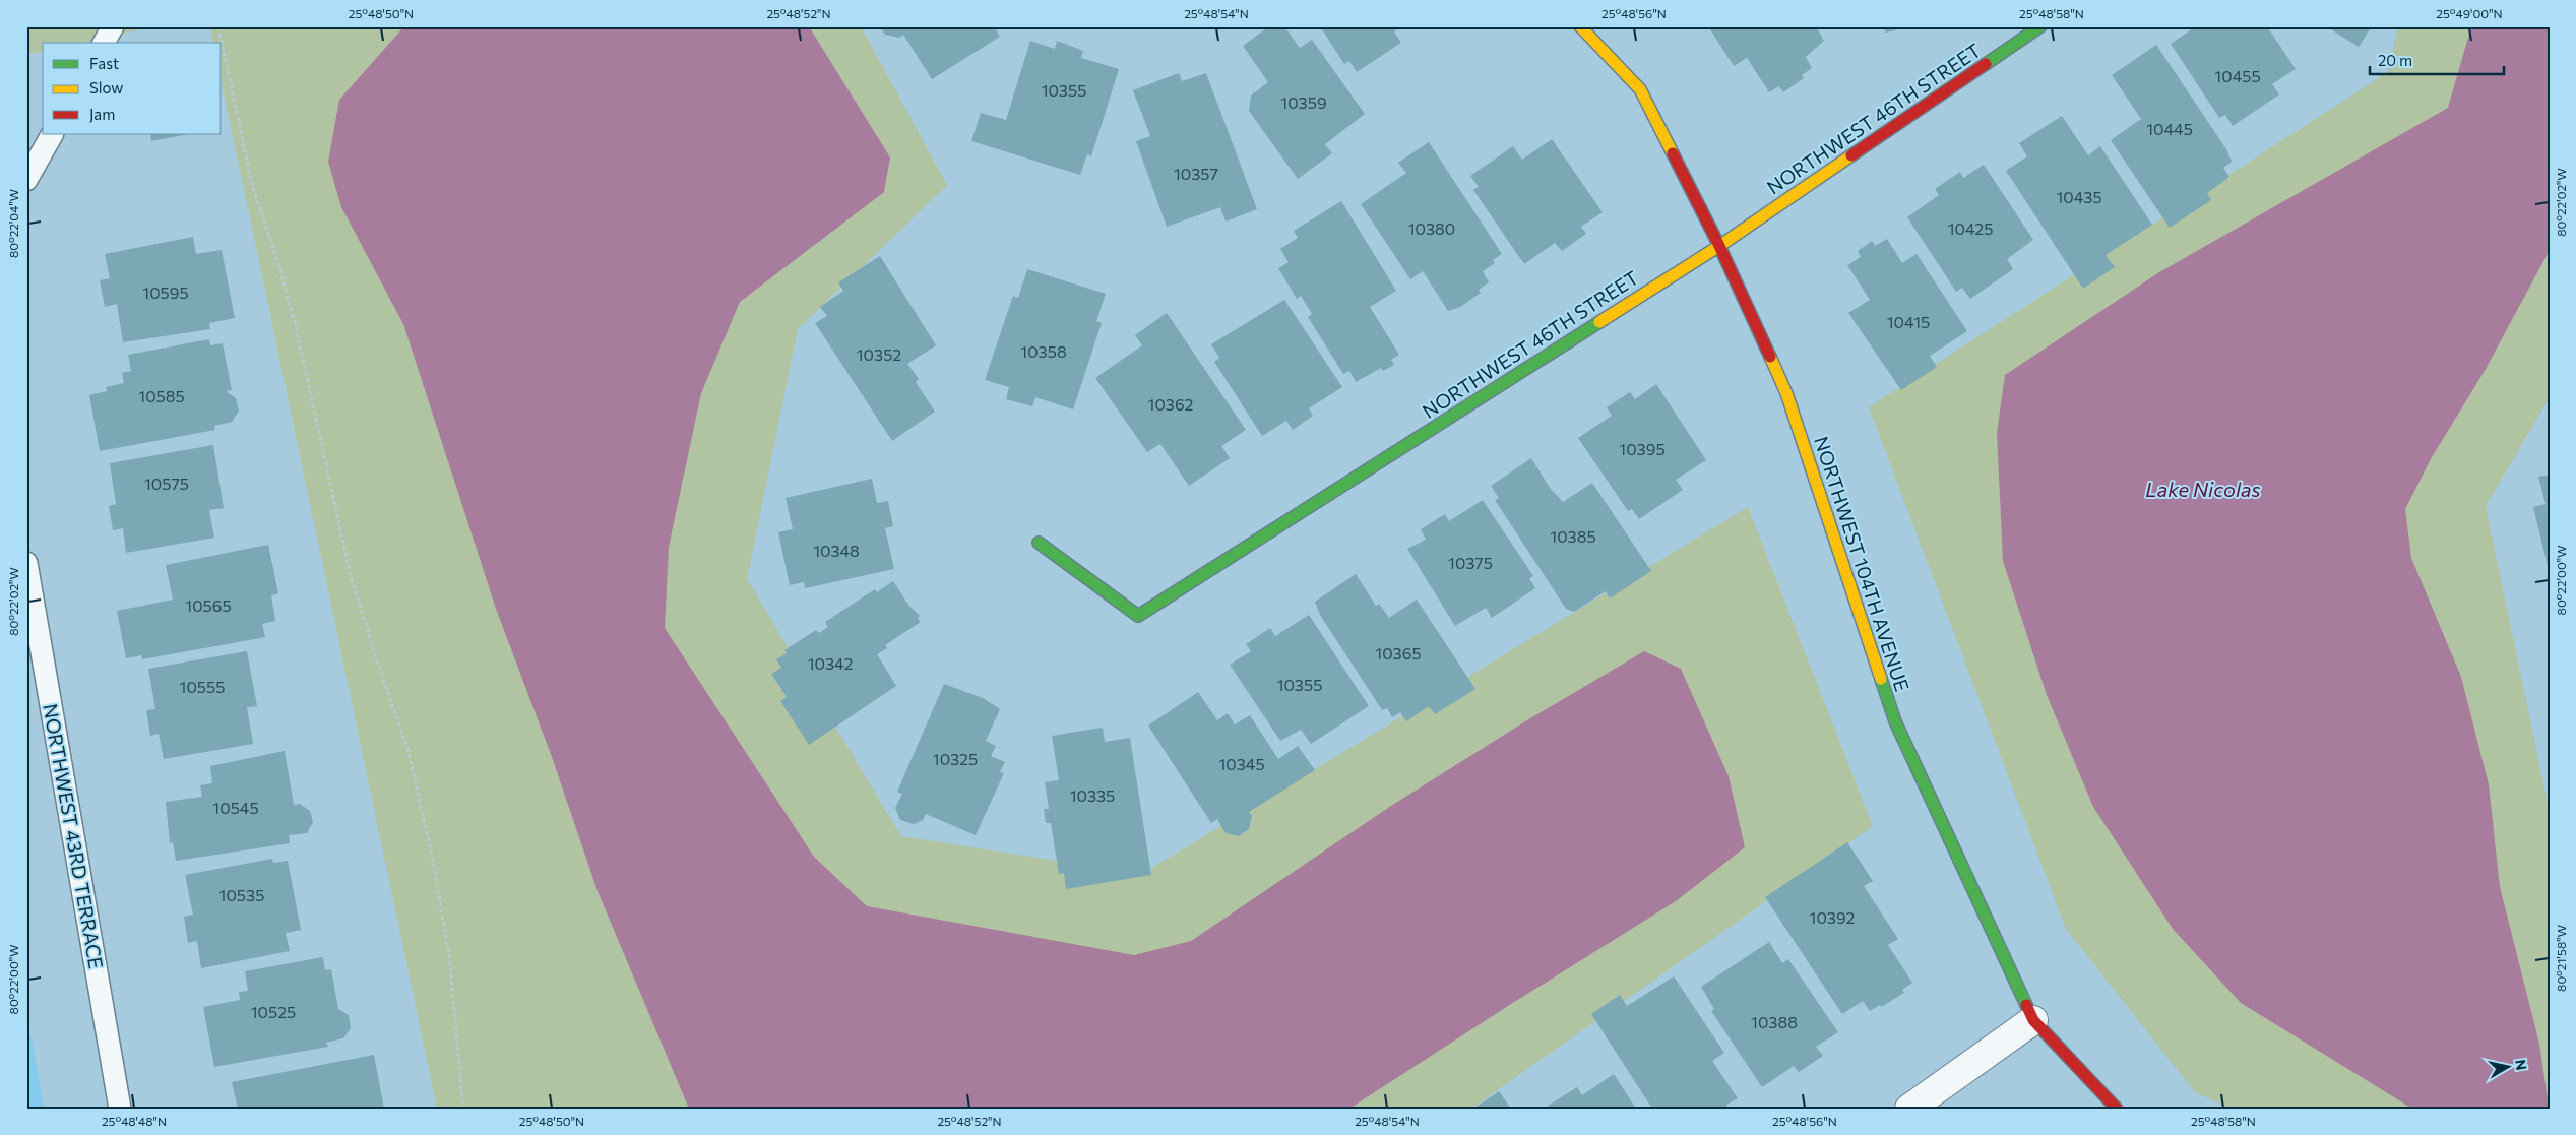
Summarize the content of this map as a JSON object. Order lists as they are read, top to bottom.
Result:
{
  "streets": {
    "street": ["NORTHWEST 46TH STREET", "NORTHWEST 104TH AVENUE"],
    "lane": ["NORTHWEST 43RD TERRACE"]
  },
  "crossings": [
    ["NORTHWEST 46TH STREET", "NORTHWEST 104TH AVENUE"]
  ],
  "water": ["Lake Nicolas"],
  "house_numbers": [
    "10455",
    "10355",
    "10359",
    "10445",
    "10357",
    "10435",
    "10380",
    "10425",
    "10595",
    "10415",
    "10358",
    "10352",
    "10585",
    "10362",
    "10395",
    "10575",
    "10385",
    "10348",
    "10375",
    "10565",
    "10365",
    "10342",
    "10355",
    "10555",
    "10325",
    "10345",
    "10335",
    "10545",
    "10535",
    "10392",
    "10525",
    "10388"
  ],
  "legend": ["Fast", "Slow", "Jam"],
  "scale_bar": "20 m",
  "north": "right",
  "coordinates": [
    "25°48'50\"N",
    "25°48'52\"N",
    "25°48'54\"N",
    "25°48'56\"N",
    "25°48'58\"N",
    "25°49'00\"N",
    "80°22'02\"W",
    "80°22'04\"W",
    "80°22'00\"W",
    "80°21'58\"W",
    "25°48'48\"N"
  ]
}
